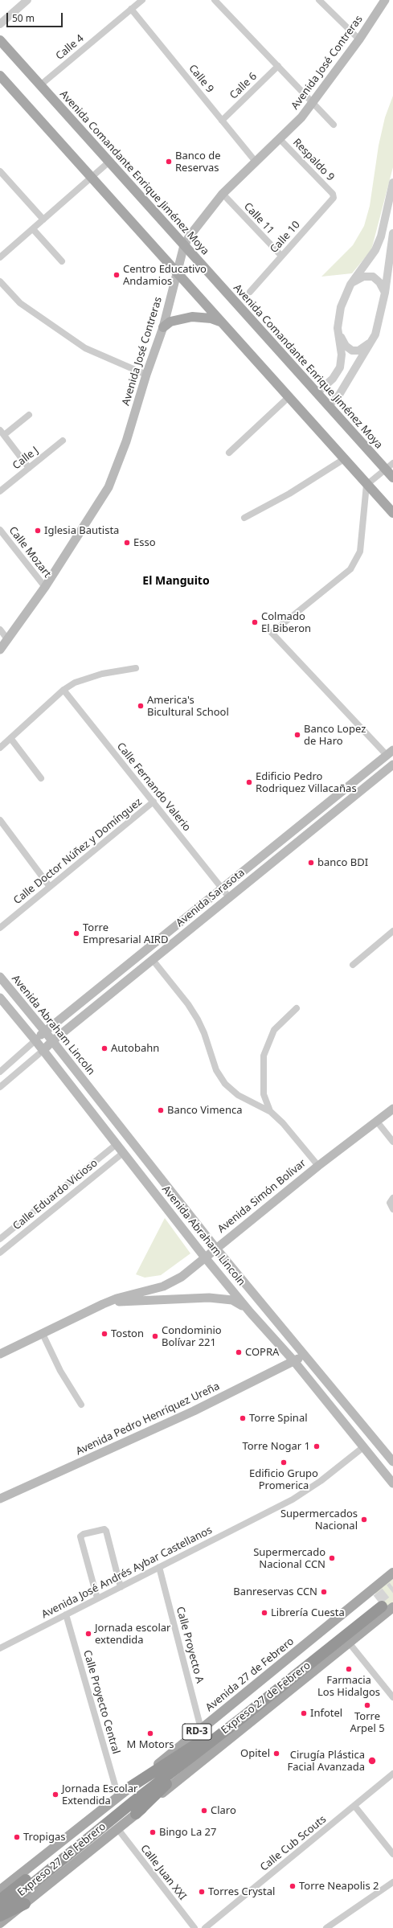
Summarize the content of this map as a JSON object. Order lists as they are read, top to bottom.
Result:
{
  "streets": {
    "highway": ["Expreso 27 de Febrero", "RD-3"],
    "main road": [
      "Avenida José Contreras",
      "Avenida Comandante Enrique Jiménez Moya",
      "Avenida Sarasota",
      "Avenida Abraham Lincoln",
      "Avenida Simón Bolívar",
      "Avenida Pedro Henríquez Ureña",
      "Avenida 27 de Febrero"
    ],
    "street": [
      "Calle 4",
      "Calle 9",
      "Calle 6",
      "Respaldo 9",
      "Calle 11",
      "Calle 10",
      "Calle J",
      "Calle Mozart",
      "Calle Fernando Valerio",
      "Calle Doctor Núñez y Domínguez",
      "Calle Eduardo Vicioso",
      "Avenida José Andrés Aybar Castellanos",
      "Calle Proyecto A",
      "Calle Proyecto Central",
      "Calle Cub Scouts",
      "Calle Juan XXI"
    ]
  },
  "crossings": [
    ["Calle 4", "Calle 9"],
    ["Calle 4", "Avenida Comandante Enrique Jiménez Moya"],
    ["Avenida José Contreras", "Calle 9"],
    ["Avenida José Contreras", "Respaldo 9"],
    ["Avenida José Contreras", "Avenida Comandante Enrique Jiménez Moya"],
    ["Avenida José Contreras", "Calle 11"],
    ["Avenida José Contreras", "Calle Mozart"],
    ["Calle 9", "Calle 6"],
    ["Respaldo 9", "Calle 10"],
    ["Calle 11", "Calle 10"],
    ["Calle Fernando Valerio", "Calle Doctor Núñez y Domínguez"],
    ["Calle Fernando Valerio", "Avenida Sarasota"],
    ["Avenida Sarasota", "Avenida Abraham Lincoln"],
    ["Avenida Abraham Lincoln", "Calle Eduardo Vicioso"],
    ["Avenida Abraham Lincoln", "Avenida Simón Bolívar"],
    ["Avenida Abraham Lincoln", "Avenida Pedro Henríquez Ureña"],
    ["Avenida Abraham Lincoln", "Avenida José Andrés Aybar Castellanos"],
    ["Avenida José Andrés Aybar Castellanos", "Calle Proyecto A"],
    ["Avenida José Andrés Aybar Castellanos", "Calle Proyecto Central"],
    ["Calle Proyecto A", "Avenida 27 de Febrero"],
    ["Avenida 27 de Febrero", "Calle Proyecto Central"],
    ["RD-3", "Calle Juan XXI"]
  ],
  "districts": ["El Manguito"],
  "places": [
    "Banco de Reservas",
    "Centro Educativo Andamios",
    "Iglesia Bautista",
    "Esso",
    "Colmado El Biberon",
    "America's Bicultural School",
    "Banco Lopez de Haro",
    "Edificio Pedro Rodriquez Villacañas",
    "banco BDI",
    "Torre Empresarial AIRD",
    "Autobahn",
    "Banco Vimenca",
    "Toston",
    "Condominio Bolívar 221",
    "COPRA",
    "Torre Spinal",
    "Torre Nogar 1",
    "Edificio Grupo Promerica",
    "Supermercados Nacional",
    "Supermercado Nacional CCN",
    "Banreservas CCN",
    "Librería Cuesta",
    "Jornada escolar extendida",
    "Farmacia Los Hidalgos",
    "Torre Arpel 5",
    "Infotel",
    "M Motors",
    "Opitel",
    "Cirugía Plástica Facial Avanzada",
    "Jornada Escolar Extendida",
    "Claro",
    "Bingo La 27",
    "Tropigas",
    "Torre Neapolis 2",
    "Torres Crystal"
  ],
  "scale_bar": "50 m"
}
